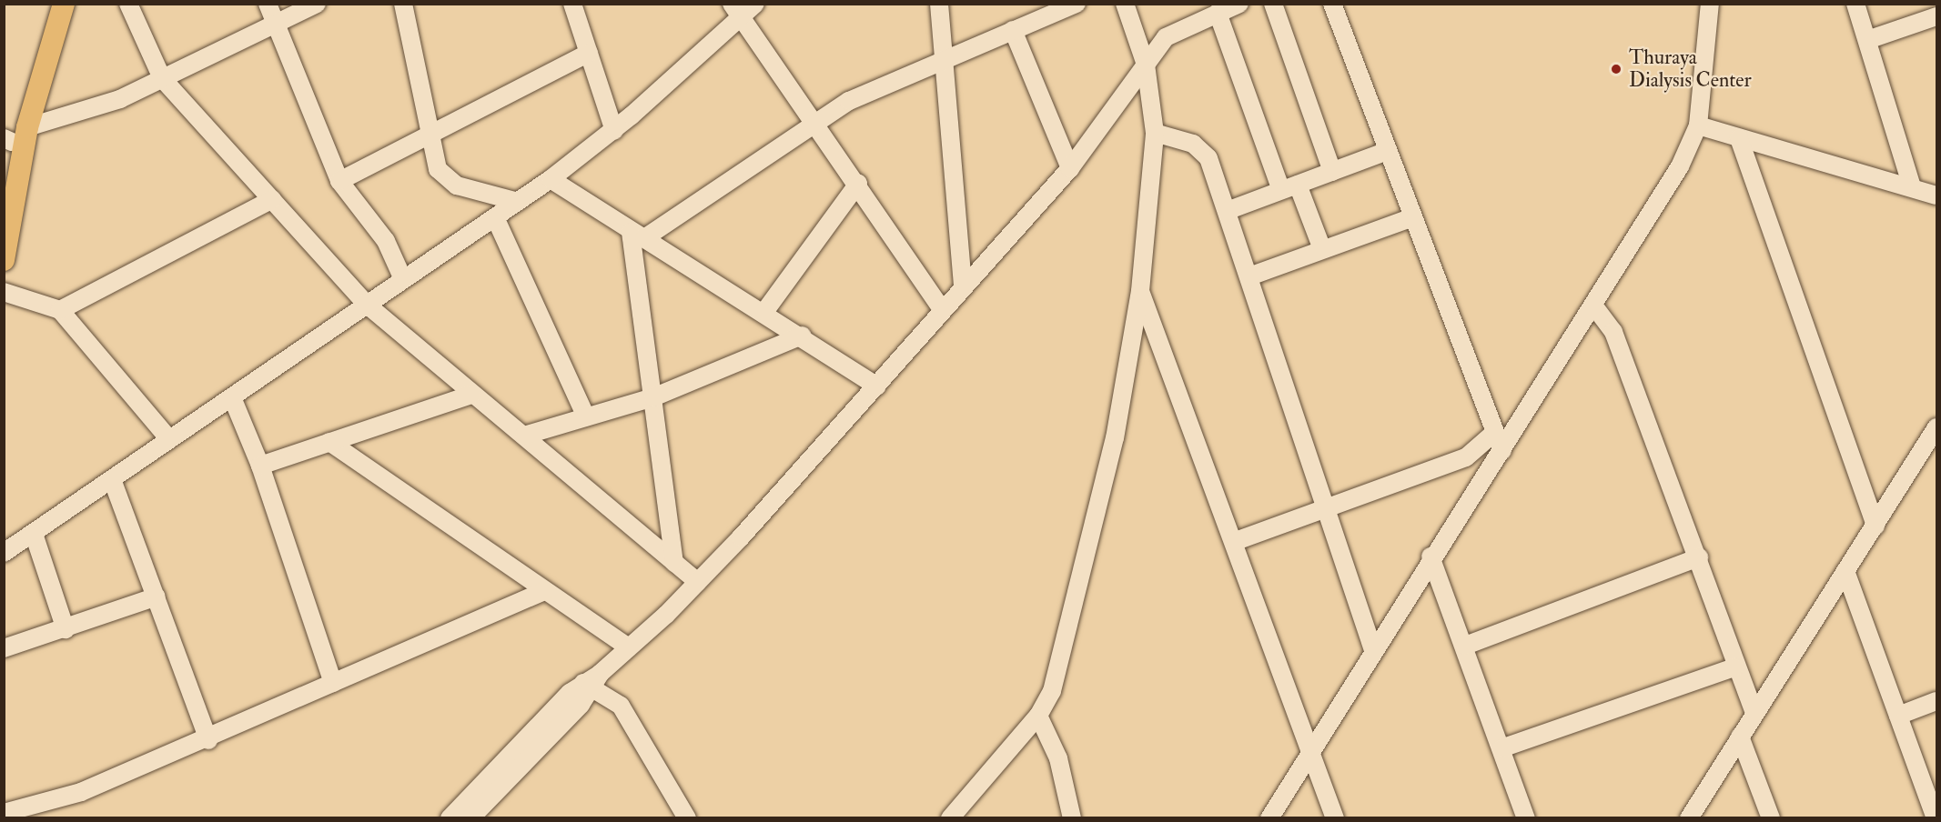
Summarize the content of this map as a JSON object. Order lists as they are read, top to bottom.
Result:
{
  "places": ["Thuraya Dialysis Center"]
}
